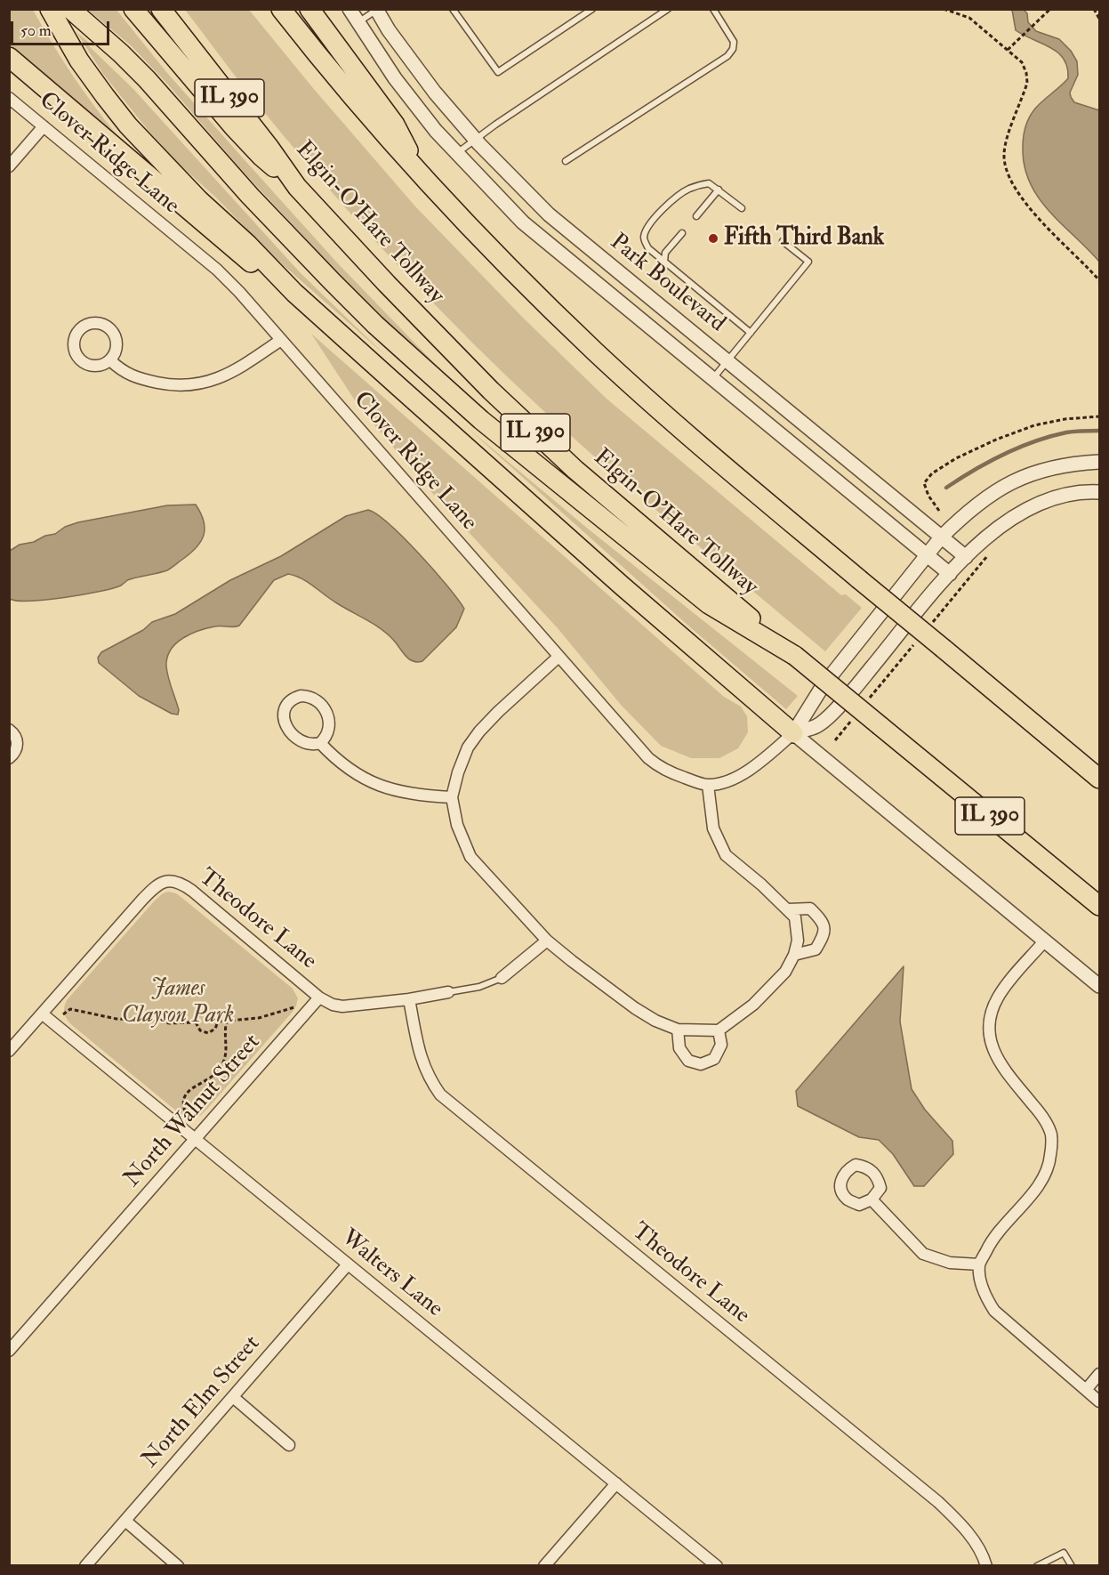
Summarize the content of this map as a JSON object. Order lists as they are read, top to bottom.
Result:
{
  "streets": {
    "highway": ["IL 390", "Elgin-O'Hare Tollway"],
    "street": [
      "Clover Ridge Lane",
      "Park Boulevard",
      "Theodore Lane",
      "North Walnut Street",
      "Walters Lane",
      "North Elm Street"
    ]
  },
  "crossings": [
    ["Theodore Lane", "North Walnut Street"],
    ["Theodore Lane", "Walters Lane"],
    ["North Walnut Street", "Walters Lane"],
    ["Walters Lane", "North Elm Street"]
  ],
  "parks": ["James Clayson Park"],
  "places": ["Fifth Third Bank"],
  "scale_bar": "50 m"
}
